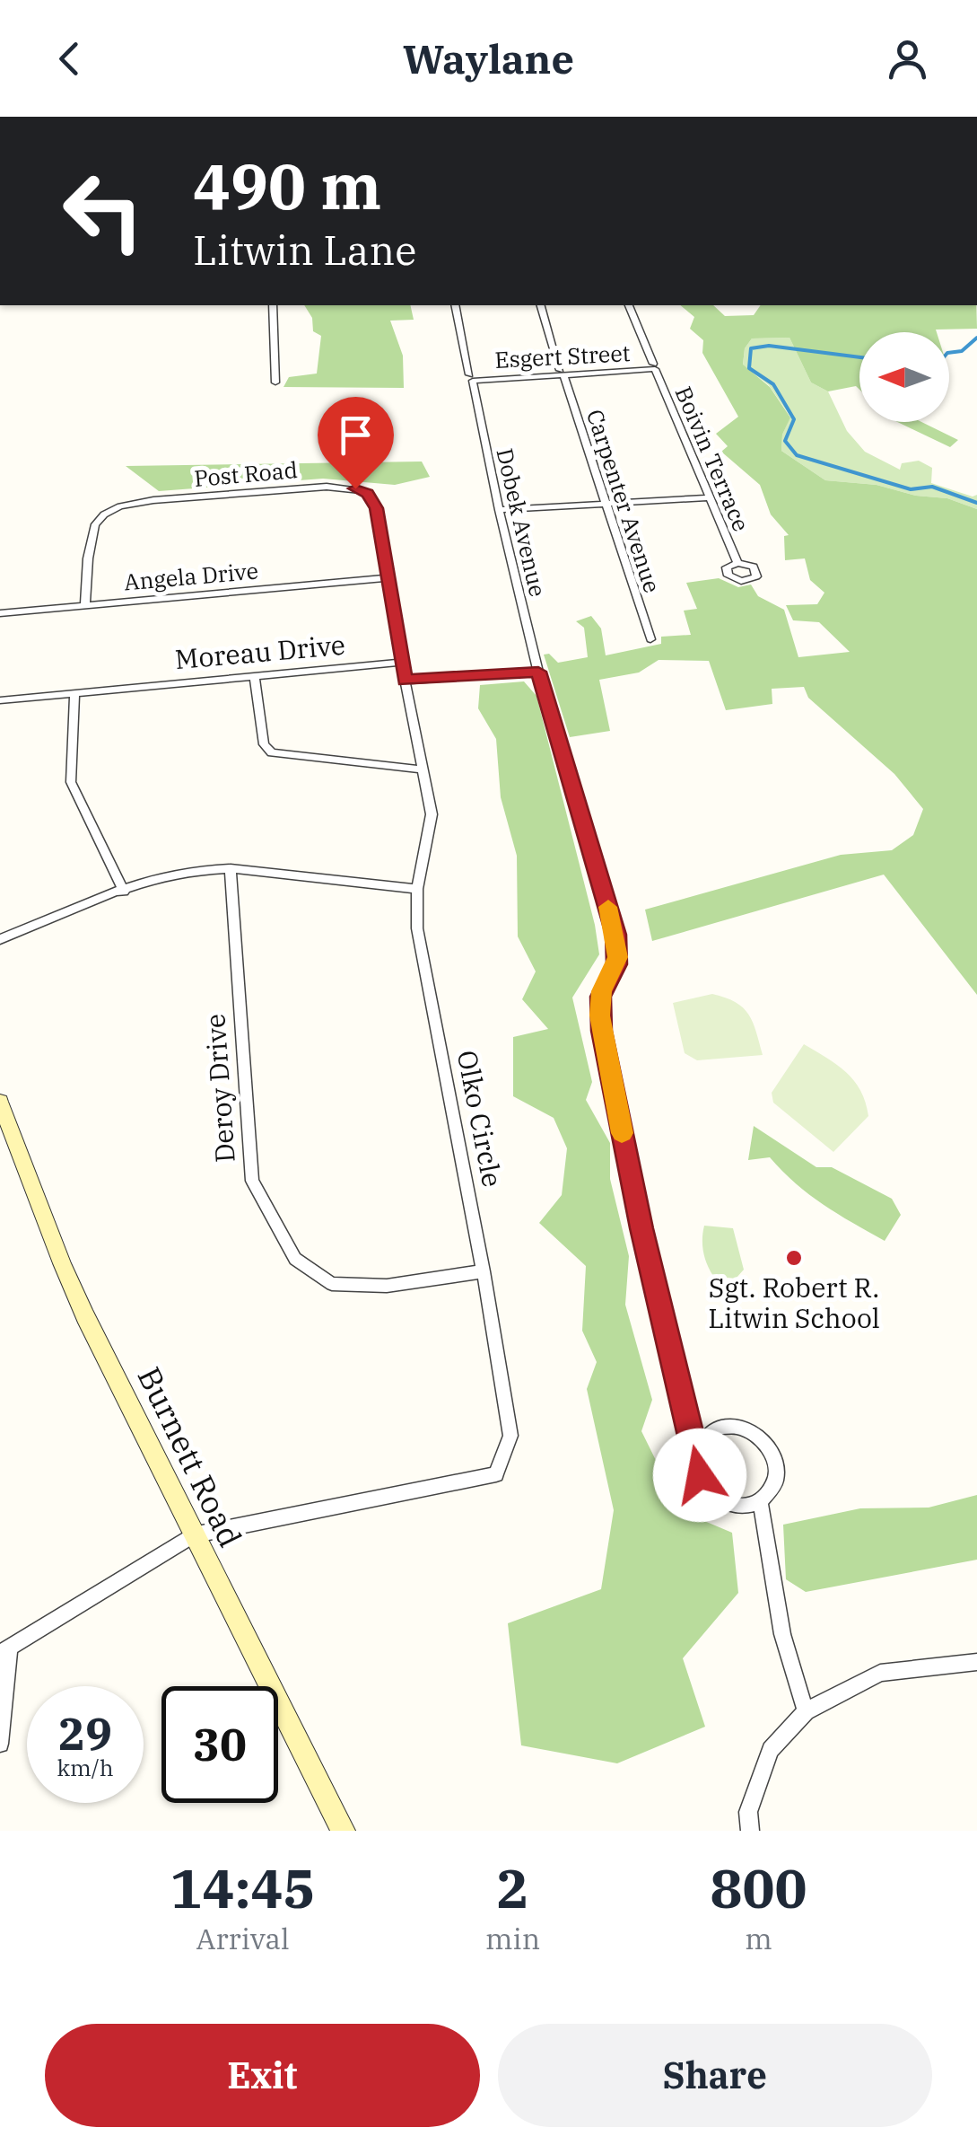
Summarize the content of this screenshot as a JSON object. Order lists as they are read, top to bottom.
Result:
{
  "streets": {
    "main road": ["Burnett Road"],
    "street": [
      "Esgert Street",
      "Boivin Terrace",
      "Post Road",
      "Carpenter Avenue",
      "Dobek Avenue",
      "Angela Drive",
      "Moreau Drive",
      "Deroy Drive",
      "Olko Circle"
    ]
  },
  "crossings": [
    ["Esgert Street", "Boivin Terrace"],
    ["Esgert Street", "Carpenter Avenue"],
    ["Esgert Street", "Dobek Avenue"],
    ["Post Road", "Angela Drive"],
    ["Post Road", "Moreau Drive"],
    ["Deroy Drive", "Olko Circle"],
    ["Olko Circle", "Burnett Road"]
  ],
  "places": ["Sgt. Robert R. Litwin School"],
  "north": "left",
  "page": {
    "header": "Waylane",
    "turn": ["490 m", "Litwin Lane"],
    "speed": "29 km/h",
    "limit": "30",
    "eta": [
      "14:45",
      "Arrival",
      "2",
      "min",
      "800",
      "m"
    ],
    "buttons": ["Exit", "Share"]
  }
}
